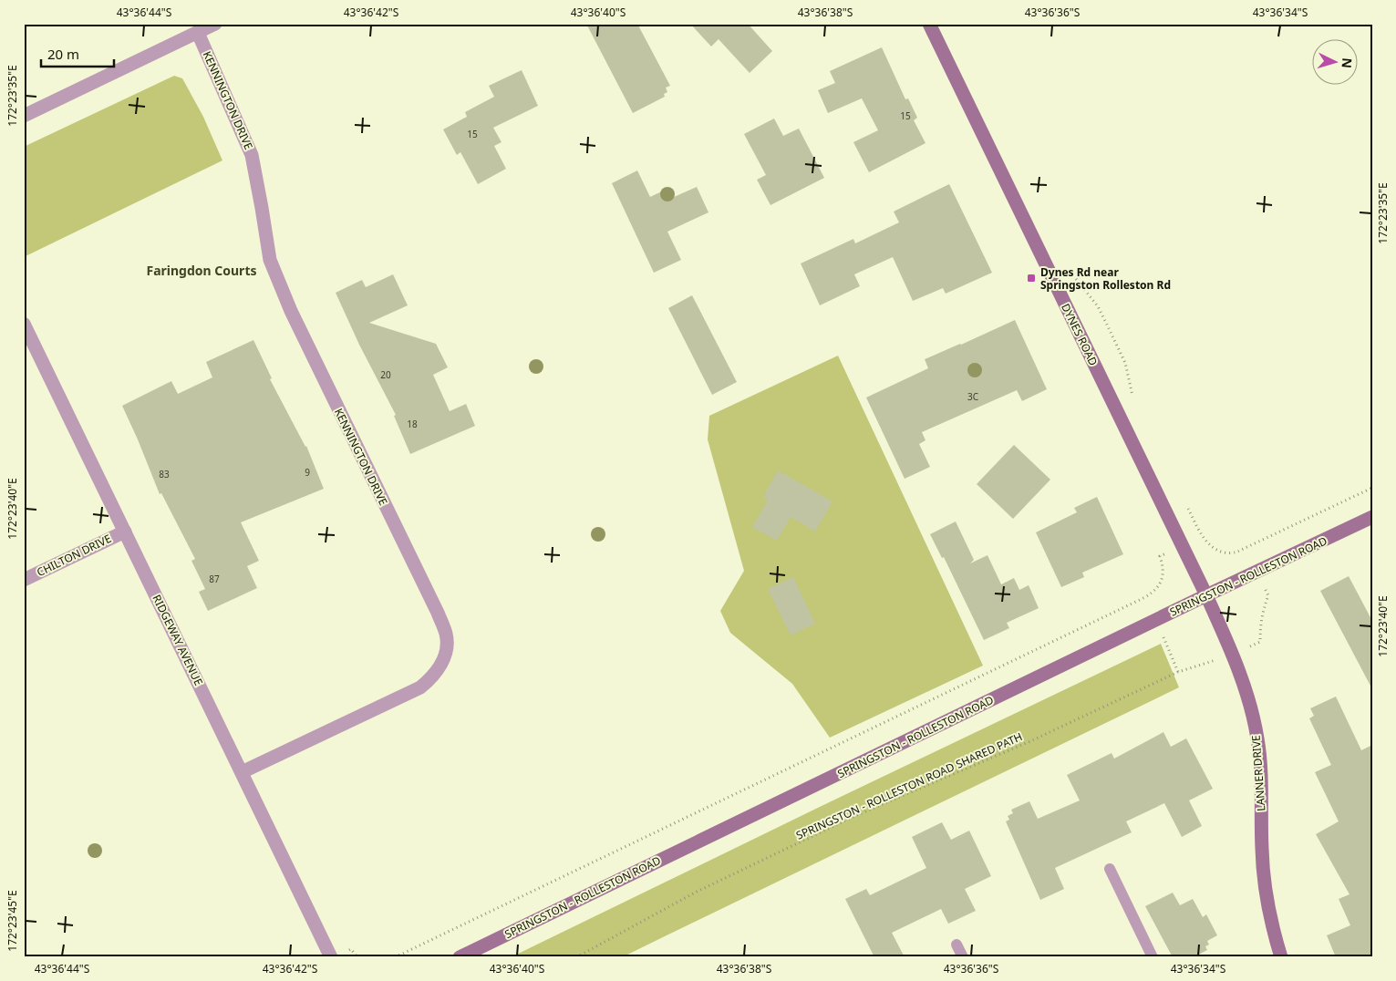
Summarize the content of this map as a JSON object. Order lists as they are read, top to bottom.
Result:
{
  "streets": {
    "main road": ["DYNES ROAD", "SPRINGSTON - ROLLESTON ROAD", "LANNER DRIVE"],
    "street": ["KENNINGTON DRIVE", "CHILTON DRIVE", "RIDGEWAY AVENUE"],
    "path": ["SPRINGSTON - ROLLESTON ROAD SHARED PATH"]
  },
  "crossings": [
    ["KENNINGTON DRIVE", "RIDGEWAY AVENUE"],
    ["DYNES ROAD", "SPRINGSTON - ROLLESTON ROAD"],
    ["DYNES ROAD", "LANNER DRIVE"],
    ["CHILTON DRIVE", "RIDGEWAY AVENUE"],
    ["SPRINGSTON - ROLLESTON ROAD", "LANNER DRIVE"]
  ],
  "districts": ["Faringdon Courts"],
  "places": {
    "transit": ["Dynes Rd near Springston Rolleston Rd"]
  },
  "house_numbers": [
    "15",
    "15",
    "20",
    "3C",
    "18",
    "9",
    "83",
    "87"
  ],
  "scale_bar": "20 m",
  "north": "right",
  "coordinates": [
    "43°36'44\"S",
    "43°36'42\"S",
    "43°36'40\"S",
    "43°36'38\"S",
    "43°36'36\"S",
    "43°36'34\"S",
    "172°23'35\"E",
    "172°23'40\"E",
    "172°23'45\"E"
  ]
}
